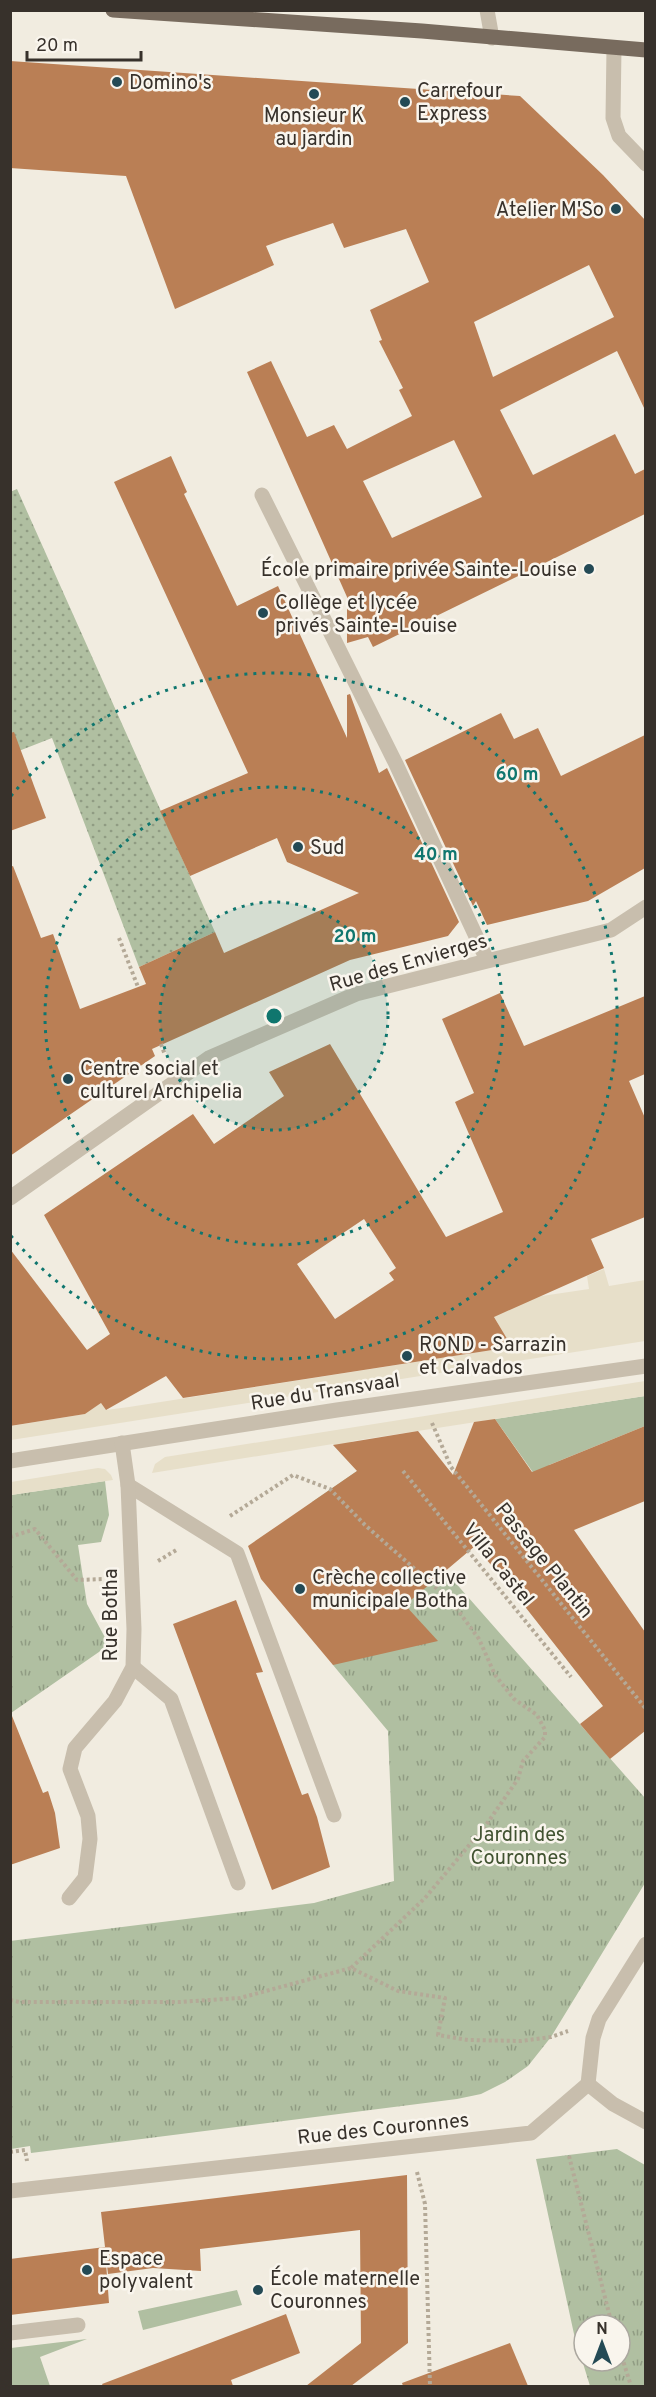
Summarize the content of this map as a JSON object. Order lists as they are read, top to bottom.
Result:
{
  "streets": {
    "street": [
      "Rue des Envierges",
      "Rue du Transvaal",
      "Rue Botha",
      "Rue des Couronnes"
    ],
    "path": ["Passage Plantin", "Villa Castel"]
  },
  "crossings": [
    ["Rue du Transvaal", "Rue Botha"]
  ],
  "parks": ["Jardin des Couronnes"],
  "places": [
    "Domino's",
    "Monsieur K au jardin",
    "Carrefour Express",
    "Atelier M'So",
    "École primaire privée Sainte-Louise",
    "Collège et lycée privés Sainte-Louise",
    "Sud",
    "Centre social et culturel Archipelia",
    "ROND - Sarrazin et Calvados",
    "Crèche collective municipale Botha",
    "Espace polyvalent",
    "École maternelle Couronnes"
  ],
  "scale_bar": "20 m",
  "north": "top",
  "rings": ["60 m", "40 m", "20 m"]
}
